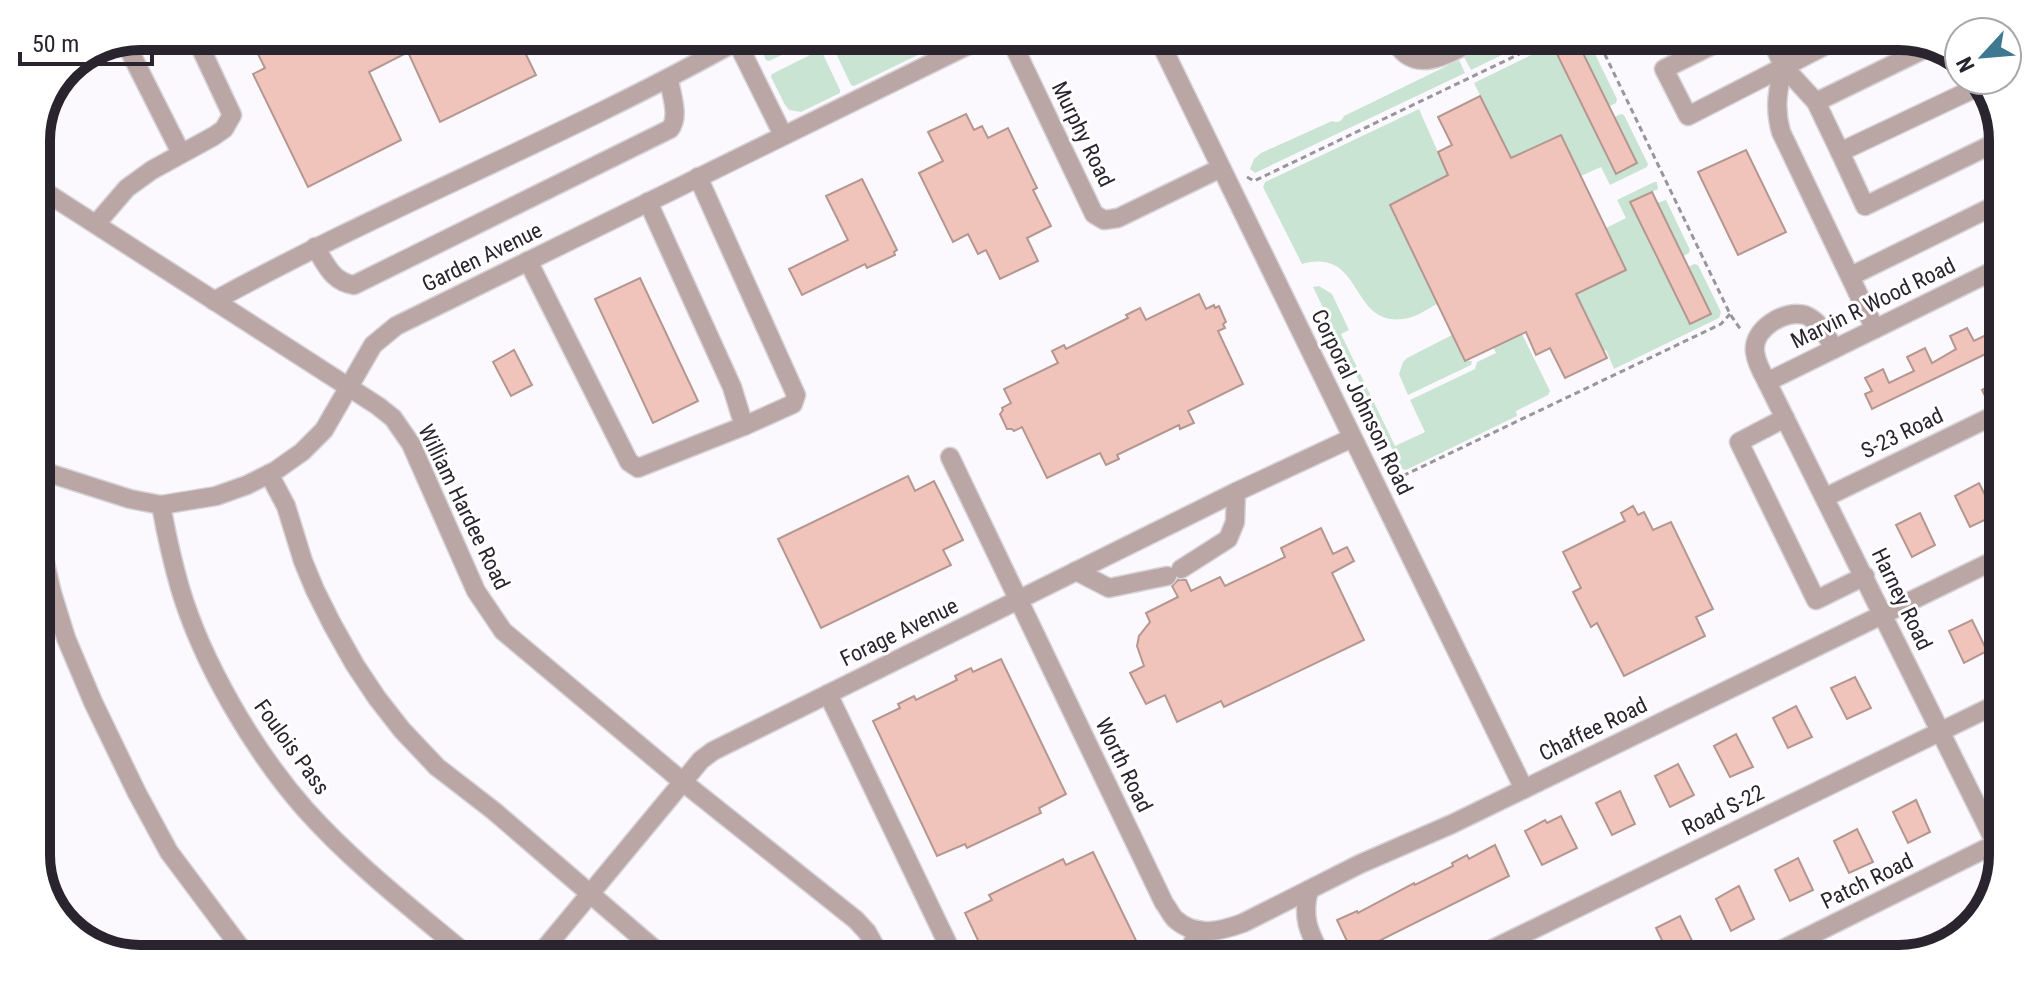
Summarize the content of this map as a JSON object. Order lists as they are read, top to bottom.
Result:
{
  "streets": {
    "street": [
      "Murphy Road",
      "Garden Avenue",
      "Marvin R Wood Road",
      "Corporal Johnson Road",
      "S-23 Road",
      "William Hardee Road",
      "Harney Road",
      "Forage Avenue",
      "Chaffee Road",
      "Foulois Pass",
      "Worth Road",
      "Road S-22",
      "Patch Road"
    ]
  },
  "crossings": [
    ["Murphy Road", "Corporal Johnson Road"],
    ["Garden Avenue", "William Hardee Road"],
    ["Garden Avenue", "Foulois Pass"],
    ["Marvin R Wood Road", "Harney Road"],
    ["Corporal Johnson Road", "Forage Avenue"],
    ["Corporal Johnson Road", "Chaffee Road"],
    ["S-23 Road", "Harney Road"],
    ["William Hardee Road", "Forage Avenue"],
    ["Harney Road", "Chaffee Road"],
    ["Harney Road", "Road S-22"],
    ["Forage Avenue", "Worth Road"],
    ["Chaffee Road", "Worth Road"]
  ],
  "scale_bar": "50 m",
  "north": "bottom left"
}
